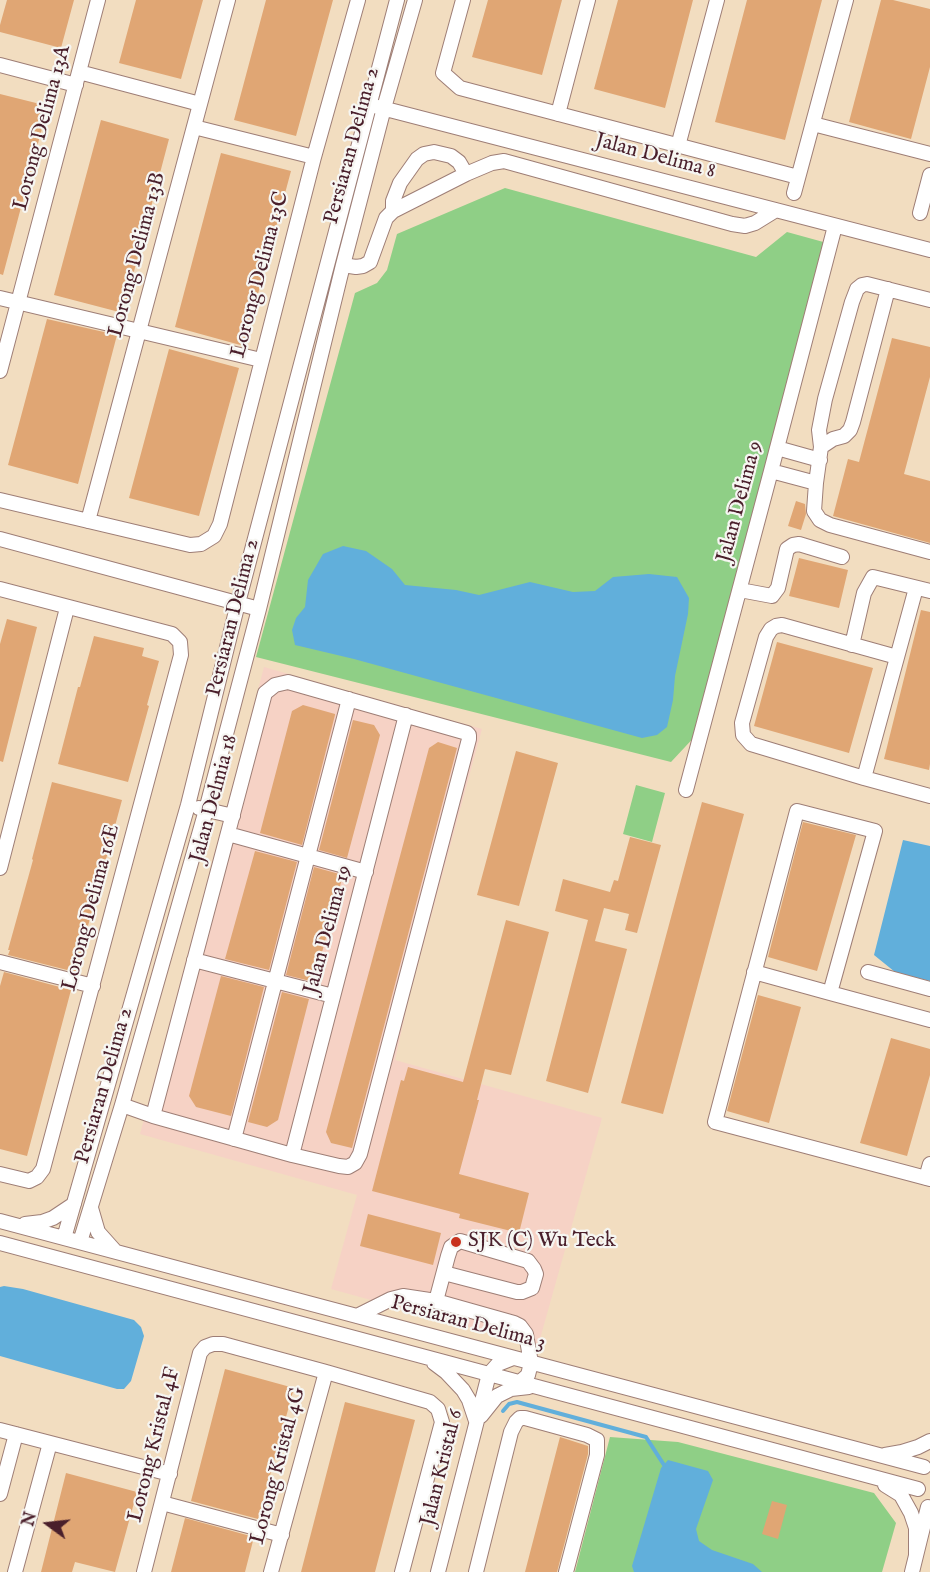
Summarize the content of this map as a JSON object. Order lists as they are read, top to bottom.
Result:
{
  "streets": {
    "street": [
      "Lorong Delima 13A",
      "Persiaran Delima 2",
      "Jalan Delima 8",
      "Lorong Delima 13B",
      "Lorong Delima 13C",
      "Jalan Delima 9",
      "Jalan Delmia 18",
      "Lorong Delima 16E",
      "Jalan Delima 19",
      "Persiaran Delima 3",
      "Lorong Kristal 4F",
      "Lorong Kristal 4G",
      "Jalan Kristal 6"
    ]
  },
  "crossings": [
    ["Persiaran Delima 2", "Jalan Delima 8"],
    ["Persiaran Delima 2", "Persiaran Delima 3"],
    ["Jalan Delima 8", "Jalan Delima 9"],
    ["Lorong Delima 13B", "Lorong Delima 13C"],
    ["Jalan Delmia 18", "Jalan Delima 19"],
    ["Persiaran Delima 3", "Jalan Kristal 6"],
    ["Lorong Kristal 4F", "Lorong Kristal 4G"]
  ],
  "places": ["SJK (C) Wu Teck"],
  "north": "left"
}
